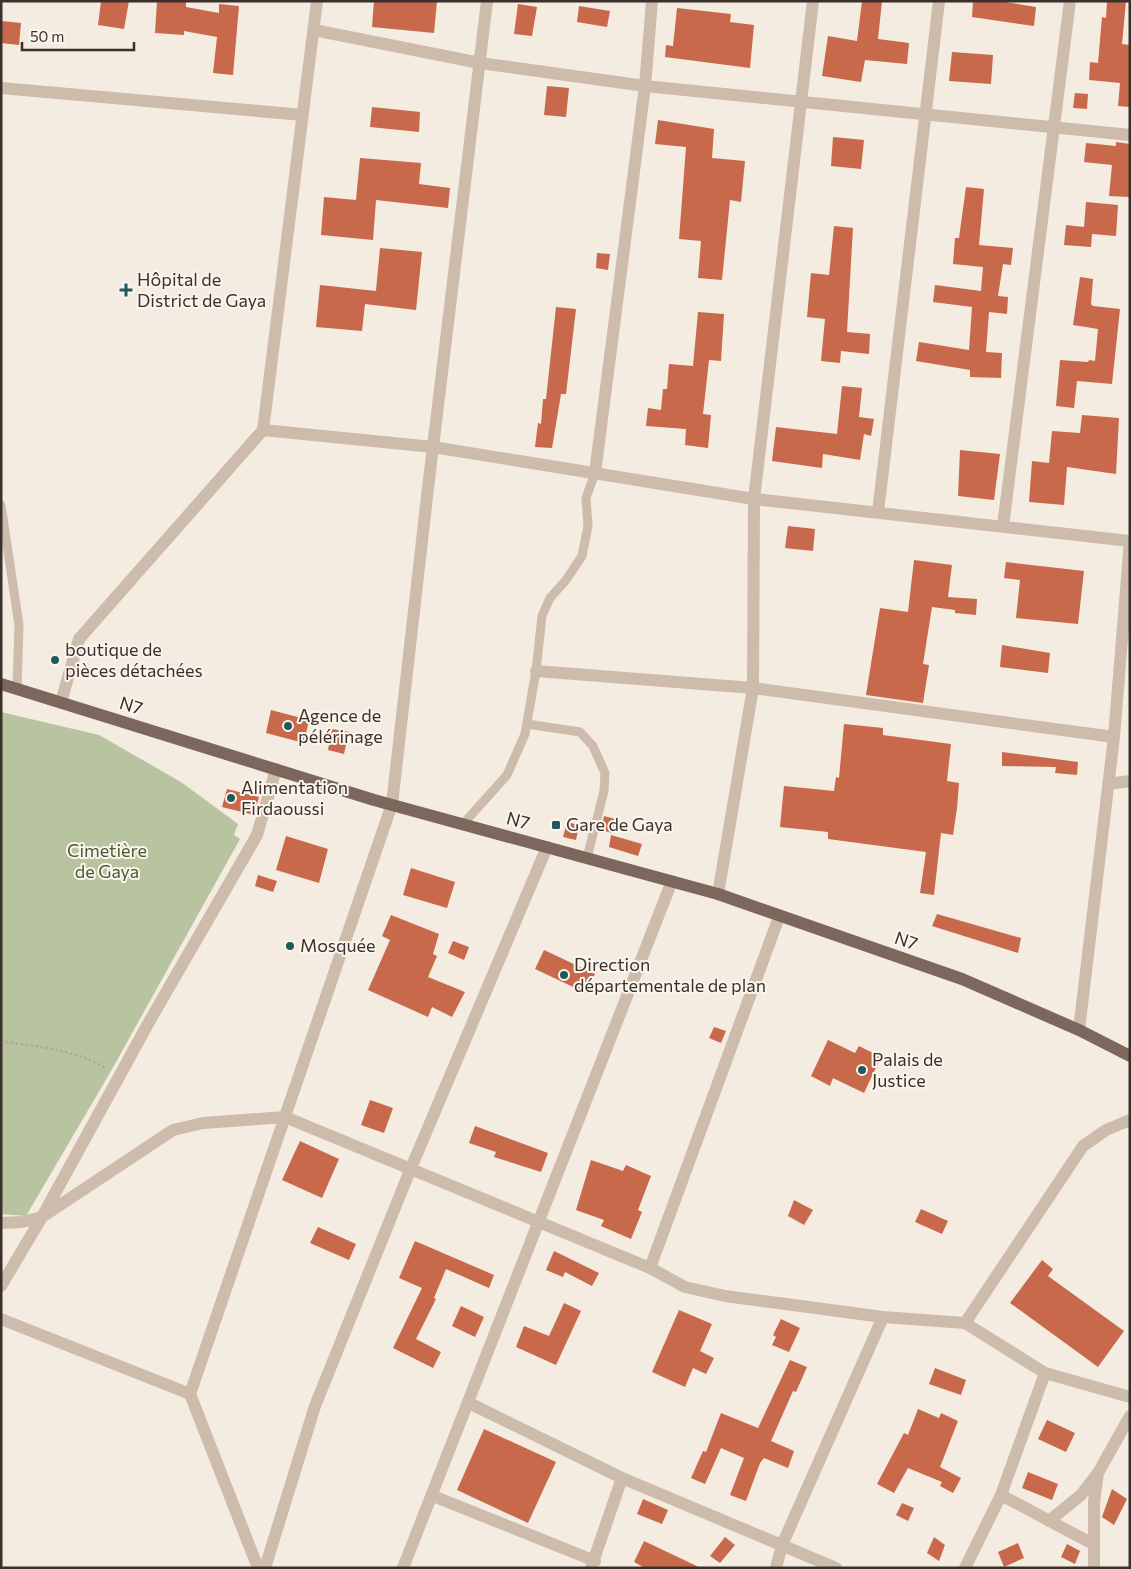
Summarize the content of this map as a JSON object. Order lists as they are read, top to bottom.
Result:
{
  "streets": {
    "main road": ["N7"]
  },
  "parks": ["Cimetière de Gaya"],
  "places": {
    "health": ["Hôpital de District de Gaya"],
    "other": [
      "boutique de pièces détachées",
      "Agence de pélérinage",
      "Alimentation Firdaoussi",
      "Mosquée",
      "Direction départementale de plan",
      "Palais de Justice"
    ],
    "transit": ["Gare de Gaya"]
  },
  "scale_bar": "50 m"
}
